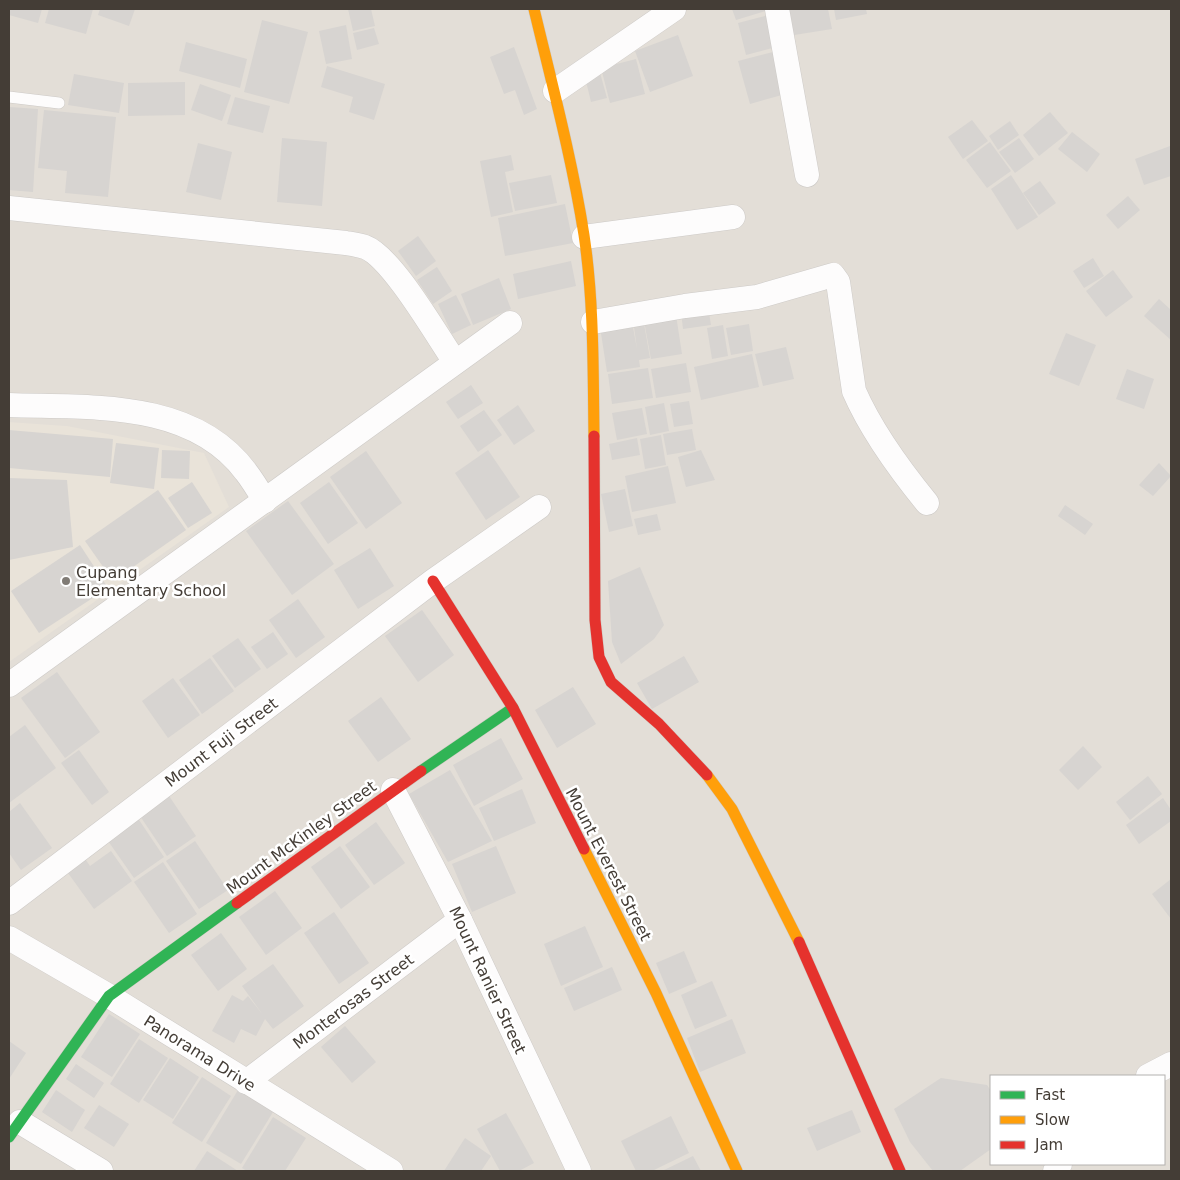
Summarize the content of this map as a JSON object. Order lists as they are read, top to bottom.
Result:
{
  "streets": {
    "street": [
      "Mount Fuji Street",
      "Mount McKinley Street",
      "Mount Everest Street",
      "Mount Ranier Street",
      "Monterosas Street",
      "Panorama Drive"
    ]
  },
  "crossings": [
    ["Mount Fuji Street", "Mount Everest Street"],
    ["Mount McKinley Street", "Mount Everest Street"],
    ["Mount McKinley Street", "Mount Ranier Street"],
    ["Mount McKinley Street", "Panorama Drive"],
    ["Mount Ranier Street", "Monterosas Street"],
    ["Monterosas Street", "Panorama Drive"]
  ],
  "places": ["Cupang Elementary School"],
  "legend": ["Fast", "Slow", "Jam"]
}
